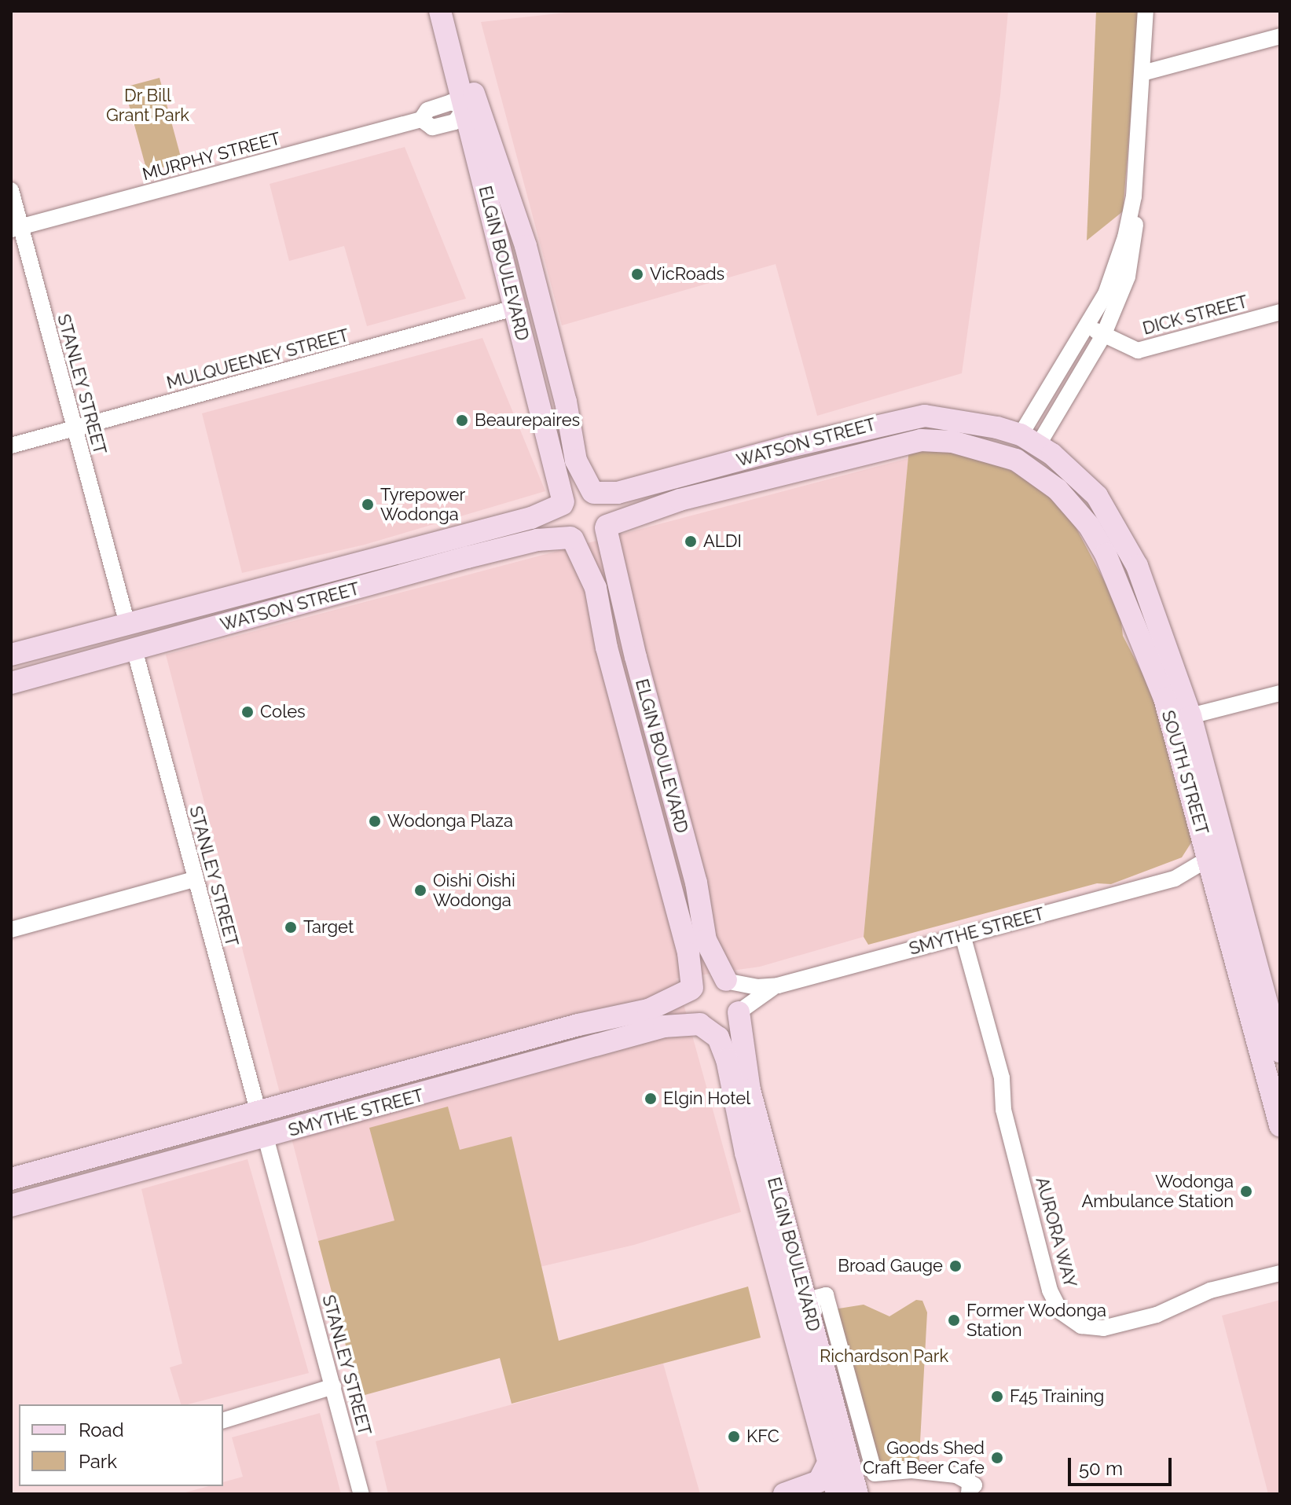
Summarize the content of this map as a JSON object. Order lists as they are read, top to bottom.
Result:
{
  "streets": {
    "street": [
      "MURPHY STREET",
      "ELGIN BOULEVARD",
      "DICK STREET",
      "MULQUEENEY STREET",
      "STANLEY STREET",
      "WATSON STREET",
      "SOUTH STREET",
      "SMYTHE STREET",
      "AURORA WAY"
    ]
  },
  "crossings": [
    ["MURPHY STREET", "ELGIN BOULEVARD"],
    ["MURPHY STREET", "STANLEY STREET"],
    ["ELGIN BOULEVARD", "MULQUEENEY STREET"],
    ["ELGIN BOULEVARD", "WATSON STREET"],
    ["ELGIN BOULEVARD", "SMYTHE STREET"],
    ["MULQUEENEY STREET", "STANLEY STREET"],
    ["STANLEY STREET", "WATSON STREET"],
    ["STANLEY STREET", "SMYTHE STREET"],
    ["WATSON STREET", "SOUTH STREET"],
    ["SOUTH STREET", "SMYTHE STREET"],
    ["SMYTHE STREET", "AURORA WAY"]
  ],
  "parks": ["Dr Bill Grant Park", "Richardson Park"],
  "places": [
    "VicRoads",
    "Beaurepaires",
    "Tyrepower Wodonga",
    "ALDI",
    "Coles",
    "Wodonga Plaza",
    "Oishi Oishi Wodonga",
    "Target",
    "Elgin Hotel",
    "Wodonga Ambulance Station",
    "Broad Gauge",
    "Former Wodonga Station",
    "F45 Training",
    "KFC",
    "Goods Shed Craft Beer Cafe"
  ],
  "legend": ["Road", "Park"],
  "scale_bar": "50 m"
}
